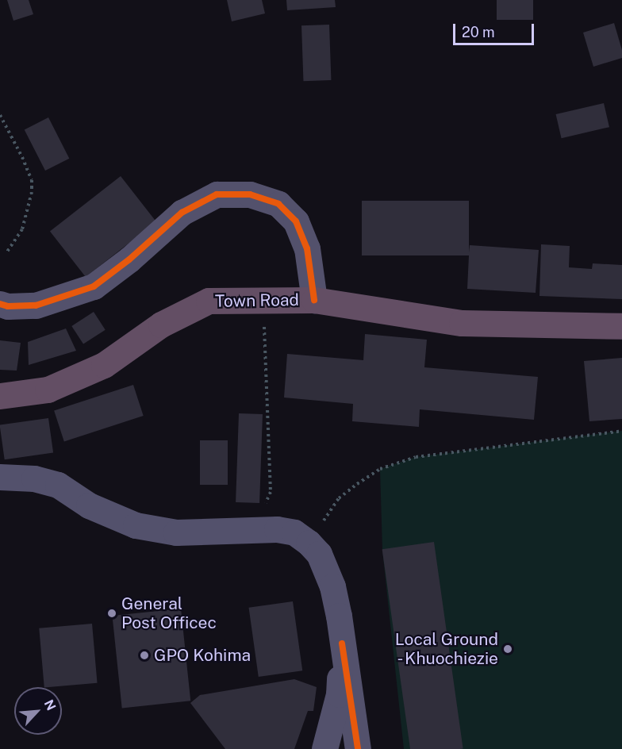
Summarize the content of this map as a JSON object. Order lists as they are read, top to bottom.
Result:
{
  "streets": {
    "highway": ["Town Road"]
  },
  "places": ["General Post Officec", "Local Ground - Khuochiezie", "GPO Kohima"],
  "scale_bar": "20 m",
  "north": "top right"
}
